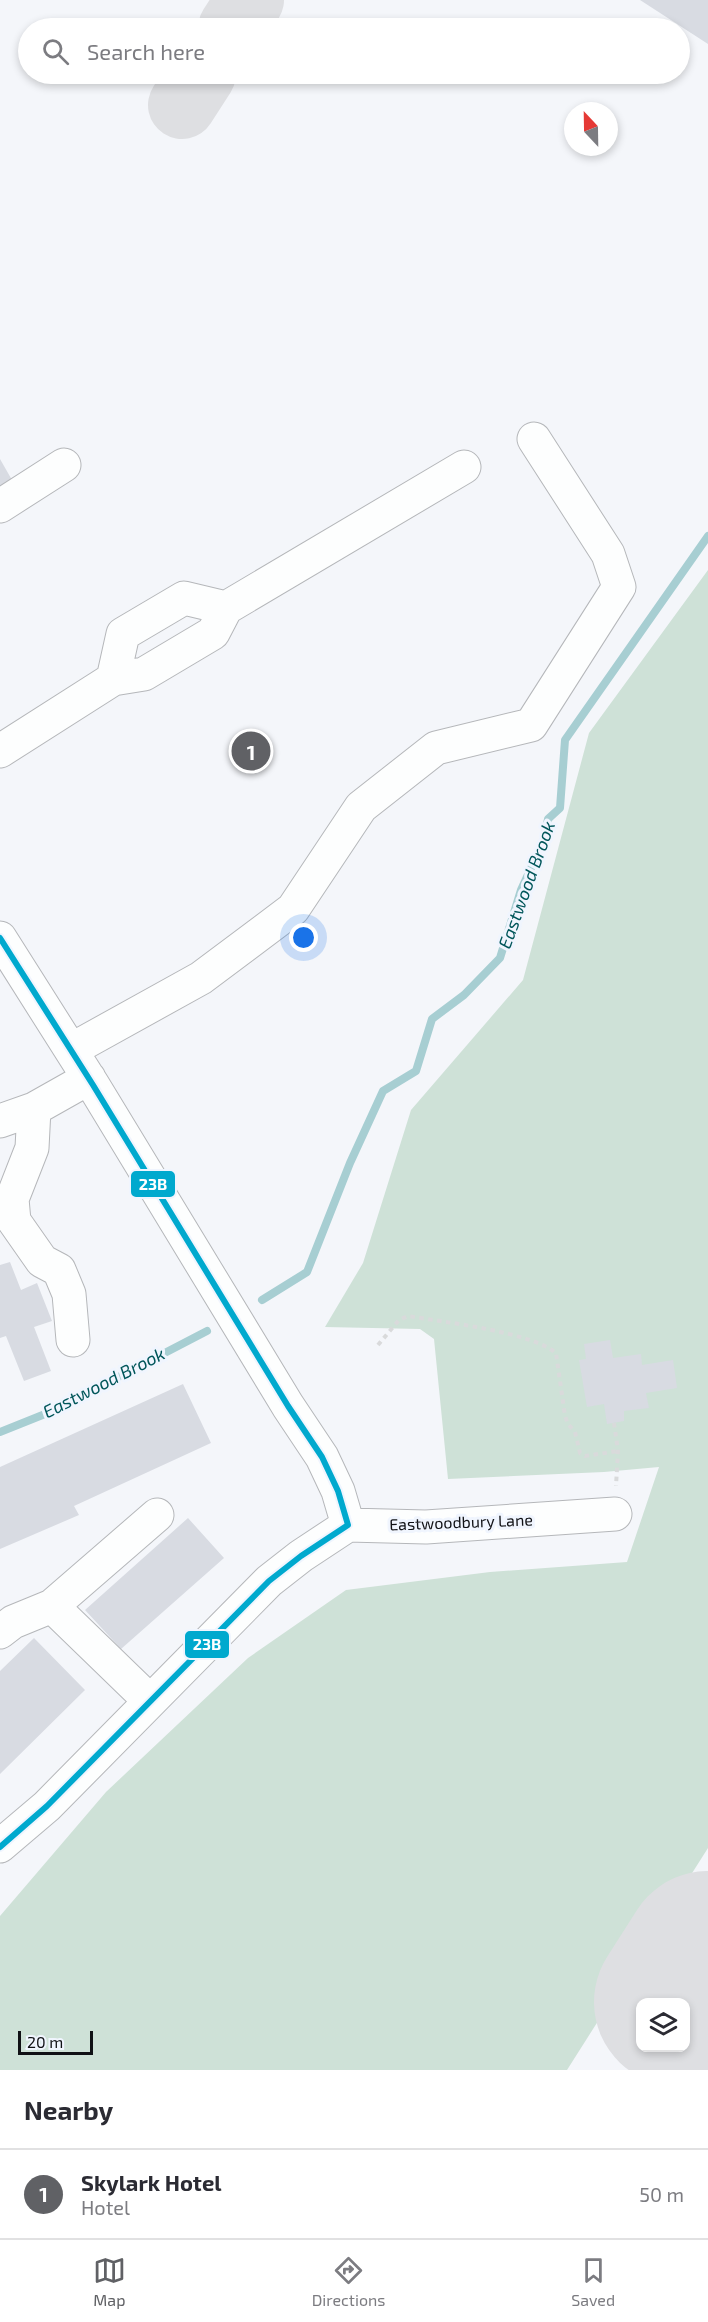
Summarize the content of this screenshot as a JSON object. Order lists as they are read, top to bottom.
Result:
{
  "streets": {
    "street": ["Eastwoodbury Lane"]
  },
  "water": ["Eastwood Brook"],
  "lines": ["transit line 23B"],
  "scale_bar": "20 m",
  "north": "top",
  "page": {
    "search": "Search here",
    "pins": "1",
    "scale": "20 m",
    "heading": "Nearby",
    "list": [
      {
        "mark": "1",
        "name": "Skylark Hotel",
        "note": "Hotel",
        "value": "50 m"
      }
    ],
    "nav": ["Map", "Directions", "Saved"]
  }
}
